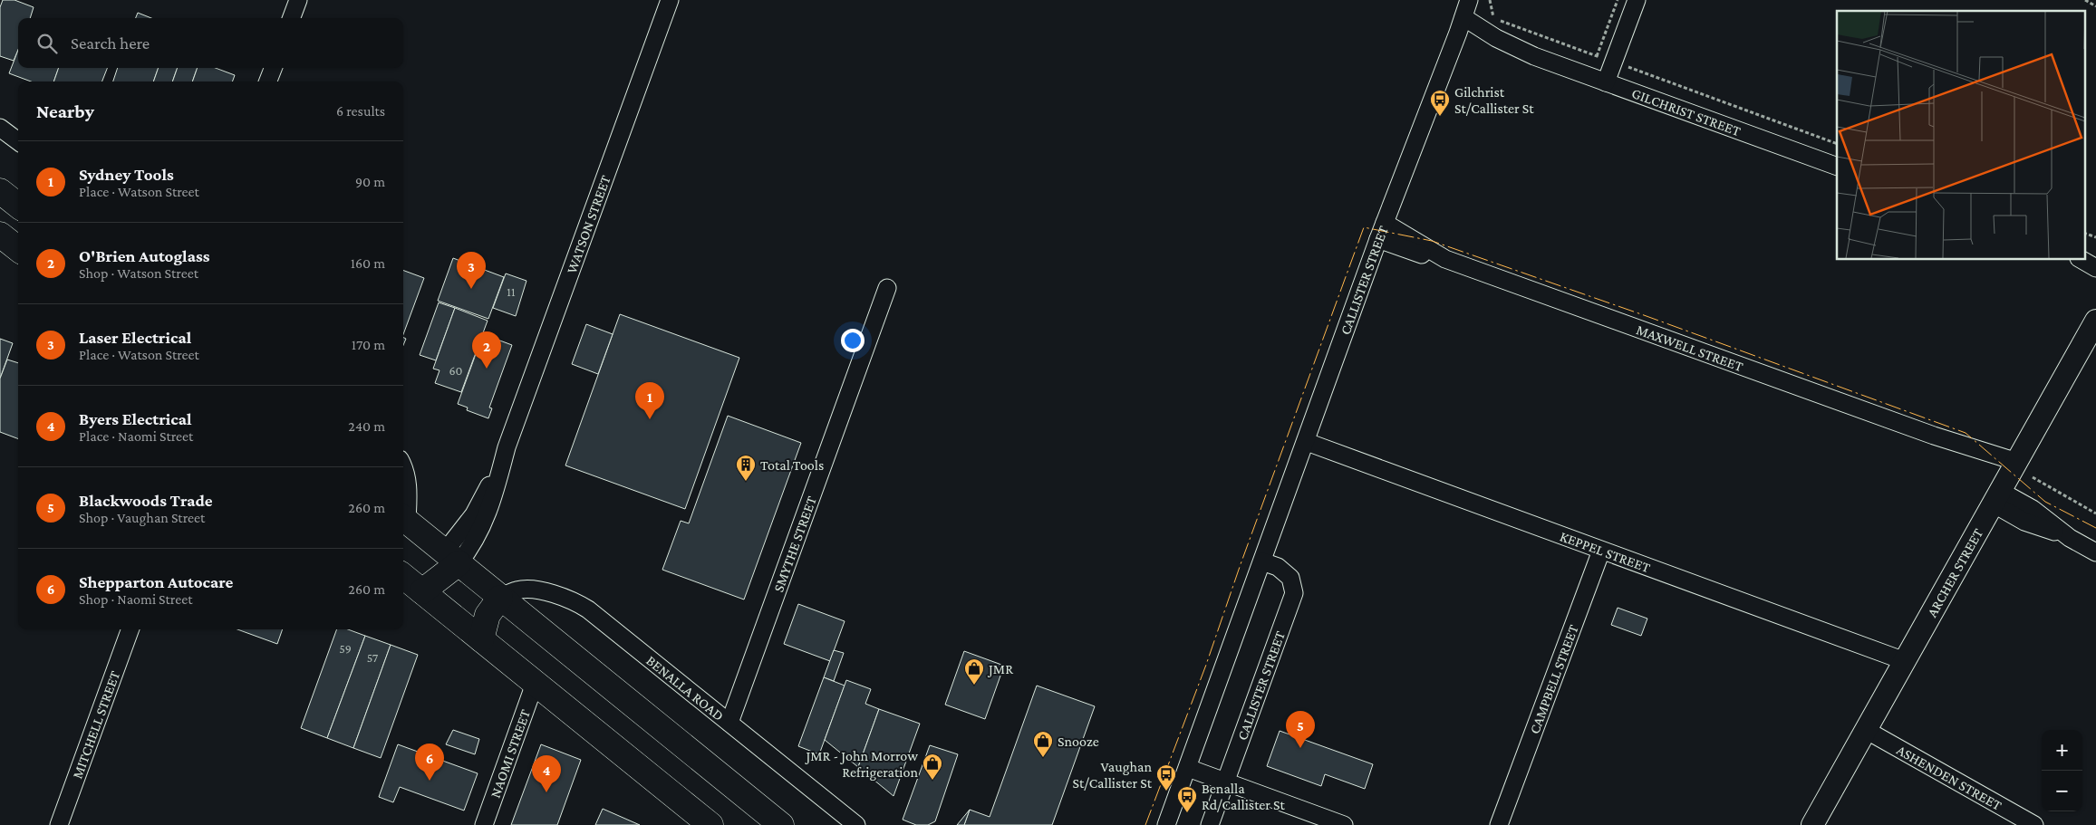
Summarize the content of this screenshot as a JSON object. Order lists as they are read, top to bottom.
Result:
{
  "streets": {
    "main road": ["ARCHER STREET"],
    "street": [
      "GILCHRIST STREET",
      "WATSON STREET",
      "CALLISTER STREET",
      "MAXWELL STREET",
      "SMYTHE STREET",
      "KEPPEL STREET",
      "CAMPBELL STREET",
      "BENALLA ROAD",
      "MITCHELL STREET",
      "NAOMI STREET",
      "ASHENDEN STREET"
    ]
  },
  "crossings": [
    ["GILCHRIST STREET", "CALLISTER STREET"],
    ["CALLISTER STREET", "MAXWELL STREET"],
    ["CALLISTER STREET", "KEPPEL STREET"],
    ["MAXWELL STREET", "ARCHER STREET"],
    ["SMYTHE STREET", "BENALLA ROAD"],
    ["KEPPEL STREET", "ARCHER STREET"],
    ["KEPPEL STREET", "CAMPBELL STREET"],
    ["ARCHER STREET", "ASHENDEN STREET"]
  ],
  "places": {
    "bus stop": ["Gilchrist St/Callister St", "Vaughan St/Callister St", "Benalla Rd/Callister St"],
    "building": ["Total Tools"],
    "shop": ["JMR", "Snooze", "JMR - John Morrow Refrigeration"]
  },
  "house_numbers": [
    "11",
    "60",
    "59",
    "57"
  ],
  "page": {
    "search": "Search here",
    "heading": ["Nearby", "6 results"],
    "list": [
      {
        "mark": "1",
        "name": "Sydney Tools",
        "note": "Place · Watson Street",
        "value": "90 m"
      },
      {
        "mark": "2",
        "name": "O'Brien Autoglass",
        "note": "Shop · Watson Street",
        "value": "160 m"
      },
      {
        "mark": "3",
        "name": "Laser Electrical",
        "note": "Place · Watson Street",
        "value": "170 m"
      },
      {
        "mark": "4",
        "name": "Byers Electrical",
        "note": "Place · Naomi Street",
        "value": "240 m"
      },
      {
        "mark": "5",
        "name": "Blackwoods Trade",
        "note": "Shop · Vaughan Street",
        "value": "260 m"
      },
      {
        "mark": "6",
        "name": "Shepparton Autocare",
        "note": "Shop · Naomi Street",
        "value": "260 m"
      }
    ],
    "pins": [
      "3",
      "2",
      "1",
      "5",
      "6",
      "4"
    ],
    "map_buttons": ["+", "−"]
  }
}
